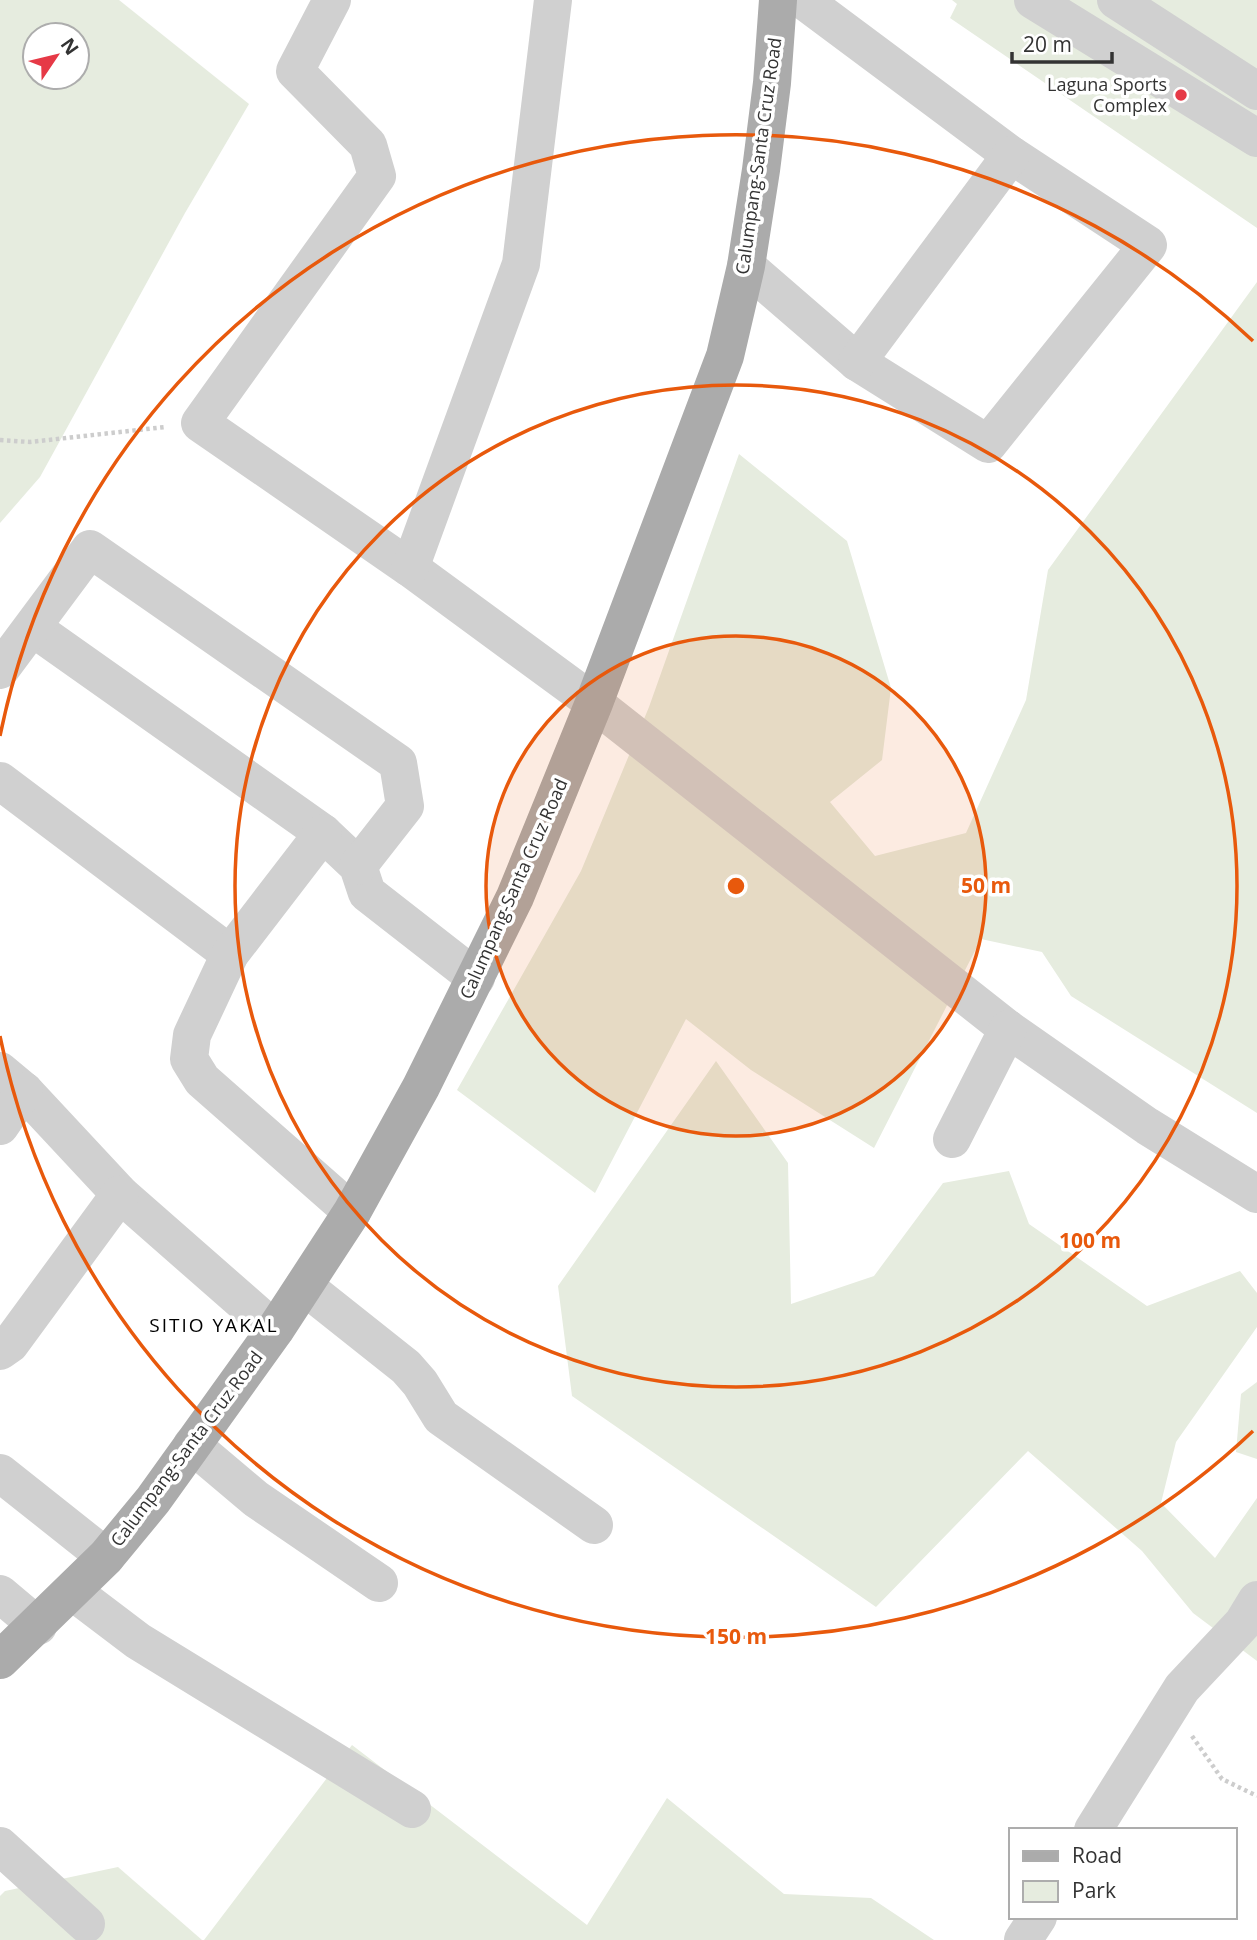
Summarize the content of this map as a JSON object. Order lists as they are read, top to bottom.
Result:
{
  "streets": {
    "main road": ["Calumpang-Santa Cruz Road"]
  },
  "districts": ["SITIO YAKAL"],
  "places": ["Laguna Sports Complex"],
  "legend": ["Road", "Park"],
  "scale_bar": "20 m",
  "north": "top right",
  "rings": ["50 m", "100 m", "150 m"]
}
